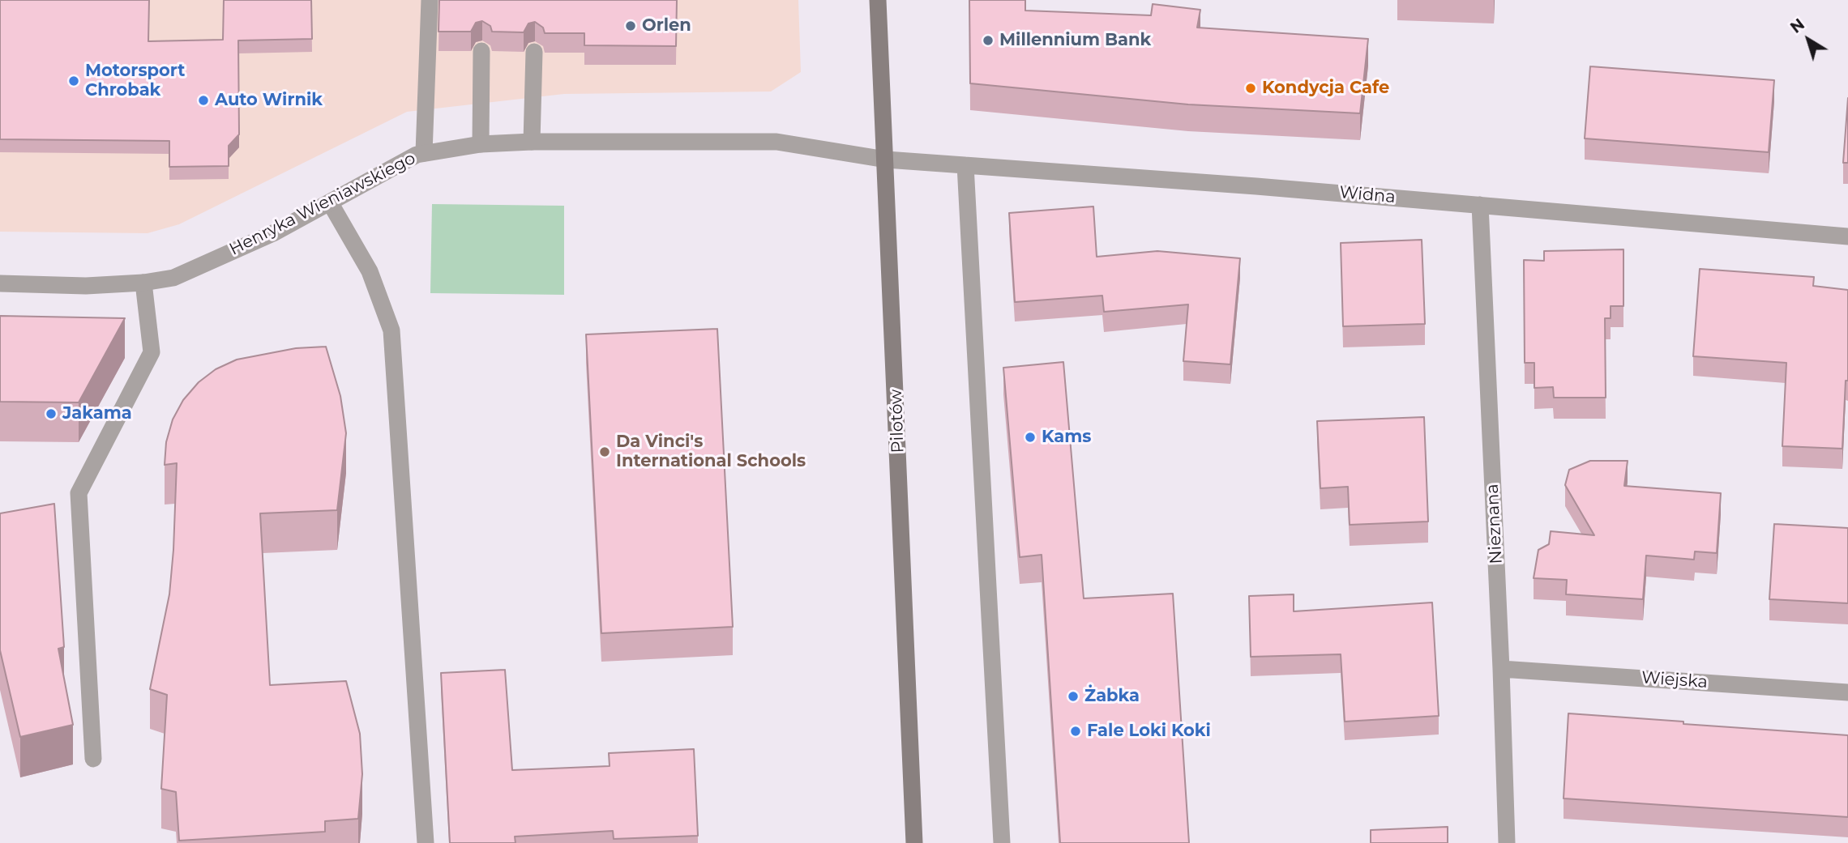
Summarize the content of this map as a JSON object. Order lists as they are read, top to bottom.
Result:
{
  "streets": {
    "street": [
      "Widna",
      "Henryka Wieniawskiego",
      "Pilotów",
      "Nieznana",
      "Wiejska"
    ]
  },
  "crossings": [
    ["Widna", "Henryka Wieniawskiego"],
    ["Widna", "Pilotów"],
    ["Widna", "Nieznana"],
    ["Henryka Wieniawskiego", "Pilotów"],
    ["Nieznana", "Wiejska"]
  ],
  "places": [
    "Orlen",
    "Millennium Bank",
    "Motorsport Chrobak",
    "Kondycja Cafe",
    "Auto Wirnik",
    "Jakama",
    "Kams",
    "Da Vinci's International Schools",
    "Żabka",
    "Fale Loki Koki"
  ],
  "north": "top left"
}
